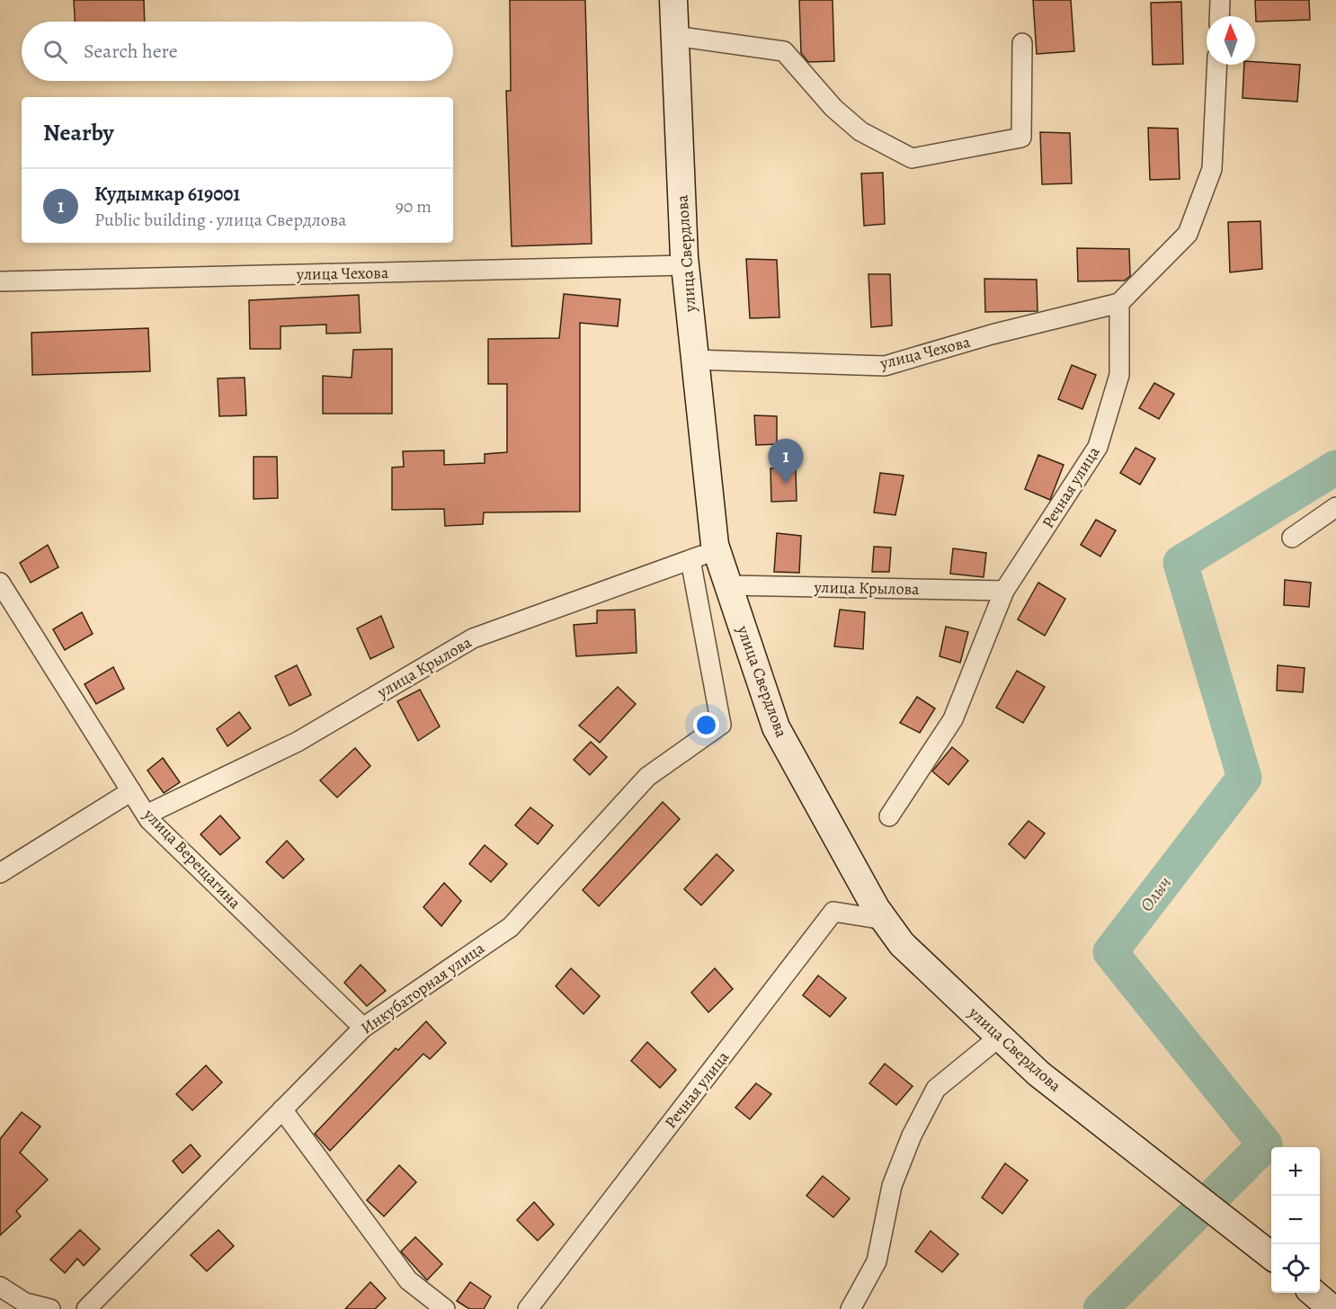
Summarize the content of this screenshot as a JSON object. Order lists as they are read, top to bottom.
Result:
{
  "streets": {
    "main road": ["улица Свердлова"],
    "street": [
      "улица Чехова",
      "Речная улица",
      "улица Крылова",
      "улица Верещагина",
      "Инкубаторная улица"
    ]
  },
  "crossings": [
    ["улица Свердлова", "улица Чехова"],
    ["улица Свердлова", "Речная улица"],
    ["улица Свердлова", "улица Крылова"],
    ["улица Чехова", "Речная улица"],
    ["Речная улица", "улица Крылова"],
    ["улица Крылова", "улица Верещагина"],
    ["улица Крылова", "Инкубаторная улица"],
    ["улица Верещагина", "Инкубаторная улица"]
  ],
  "water": ["Олыч"],
  "north": "top",
  "page": {
    "search": "Search here",
    "heading": "Nearby",
    "list": [
      {
        "mark": "1",
        "name": "Кудымкар 619001",
        "note": "Public building · улица Свердлова",
        "value": "90 m"
      }
    ],
    "pins": "1",
    "map_buttons": ["+", "−"]
  }
}
